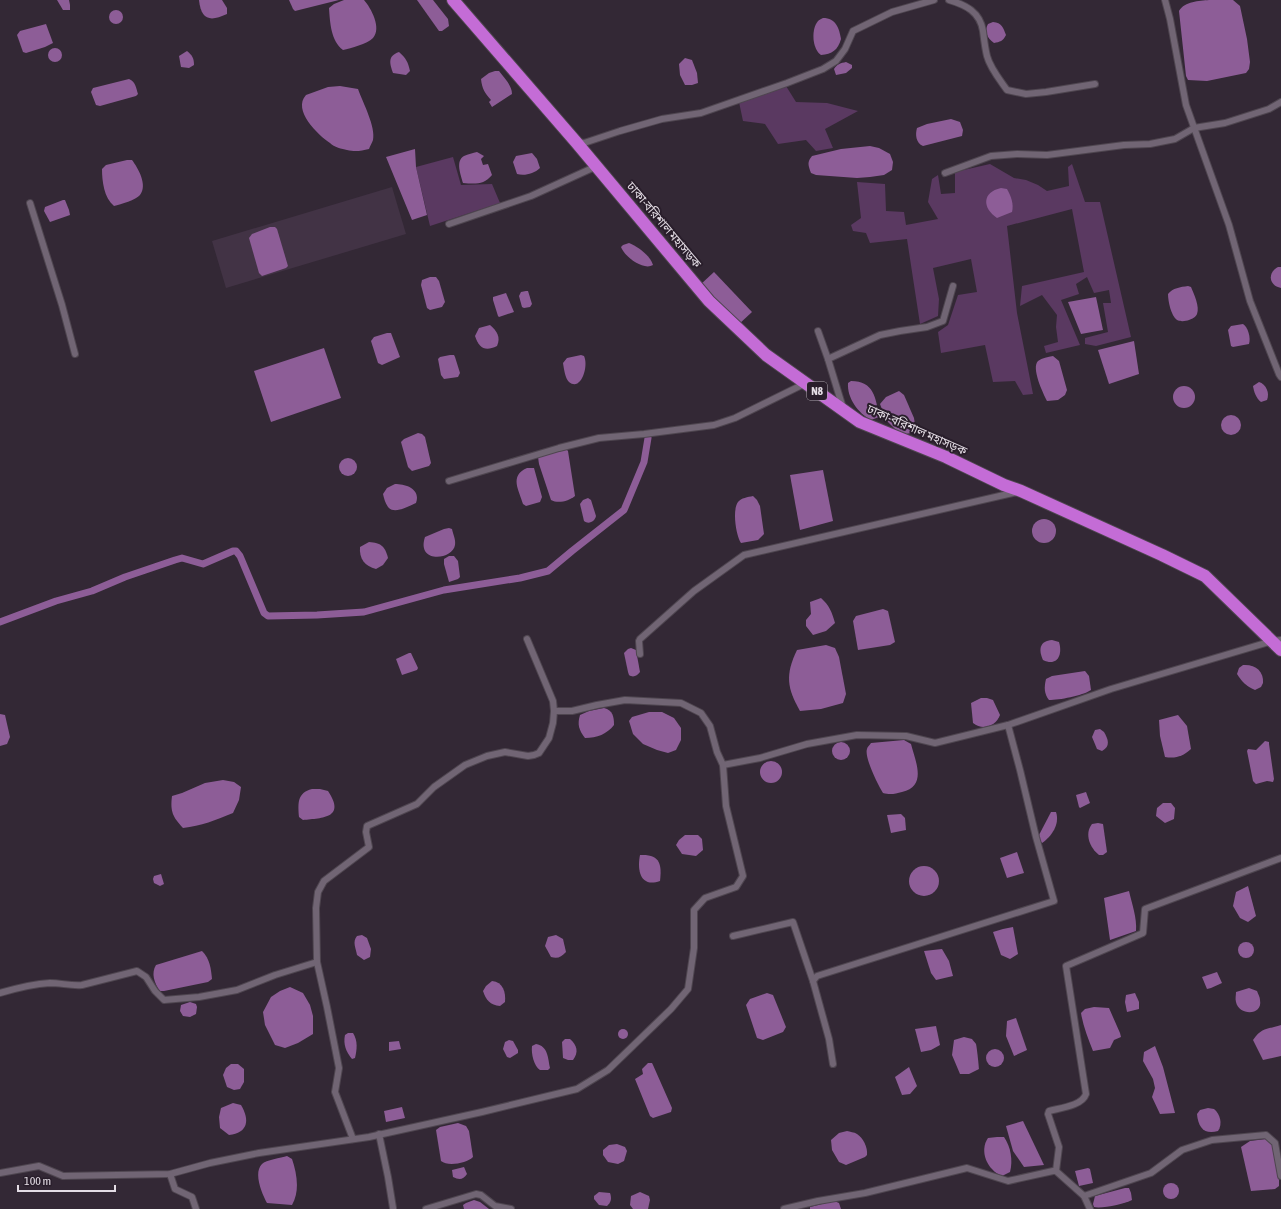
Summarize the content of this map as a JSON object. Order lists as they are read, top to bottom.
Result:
{
  "streets": {
    "highway": ["ঢাকা-বরিশাল মহাসড়ক", "N8"]
  },
  "scale_bar": "100 m"
}
